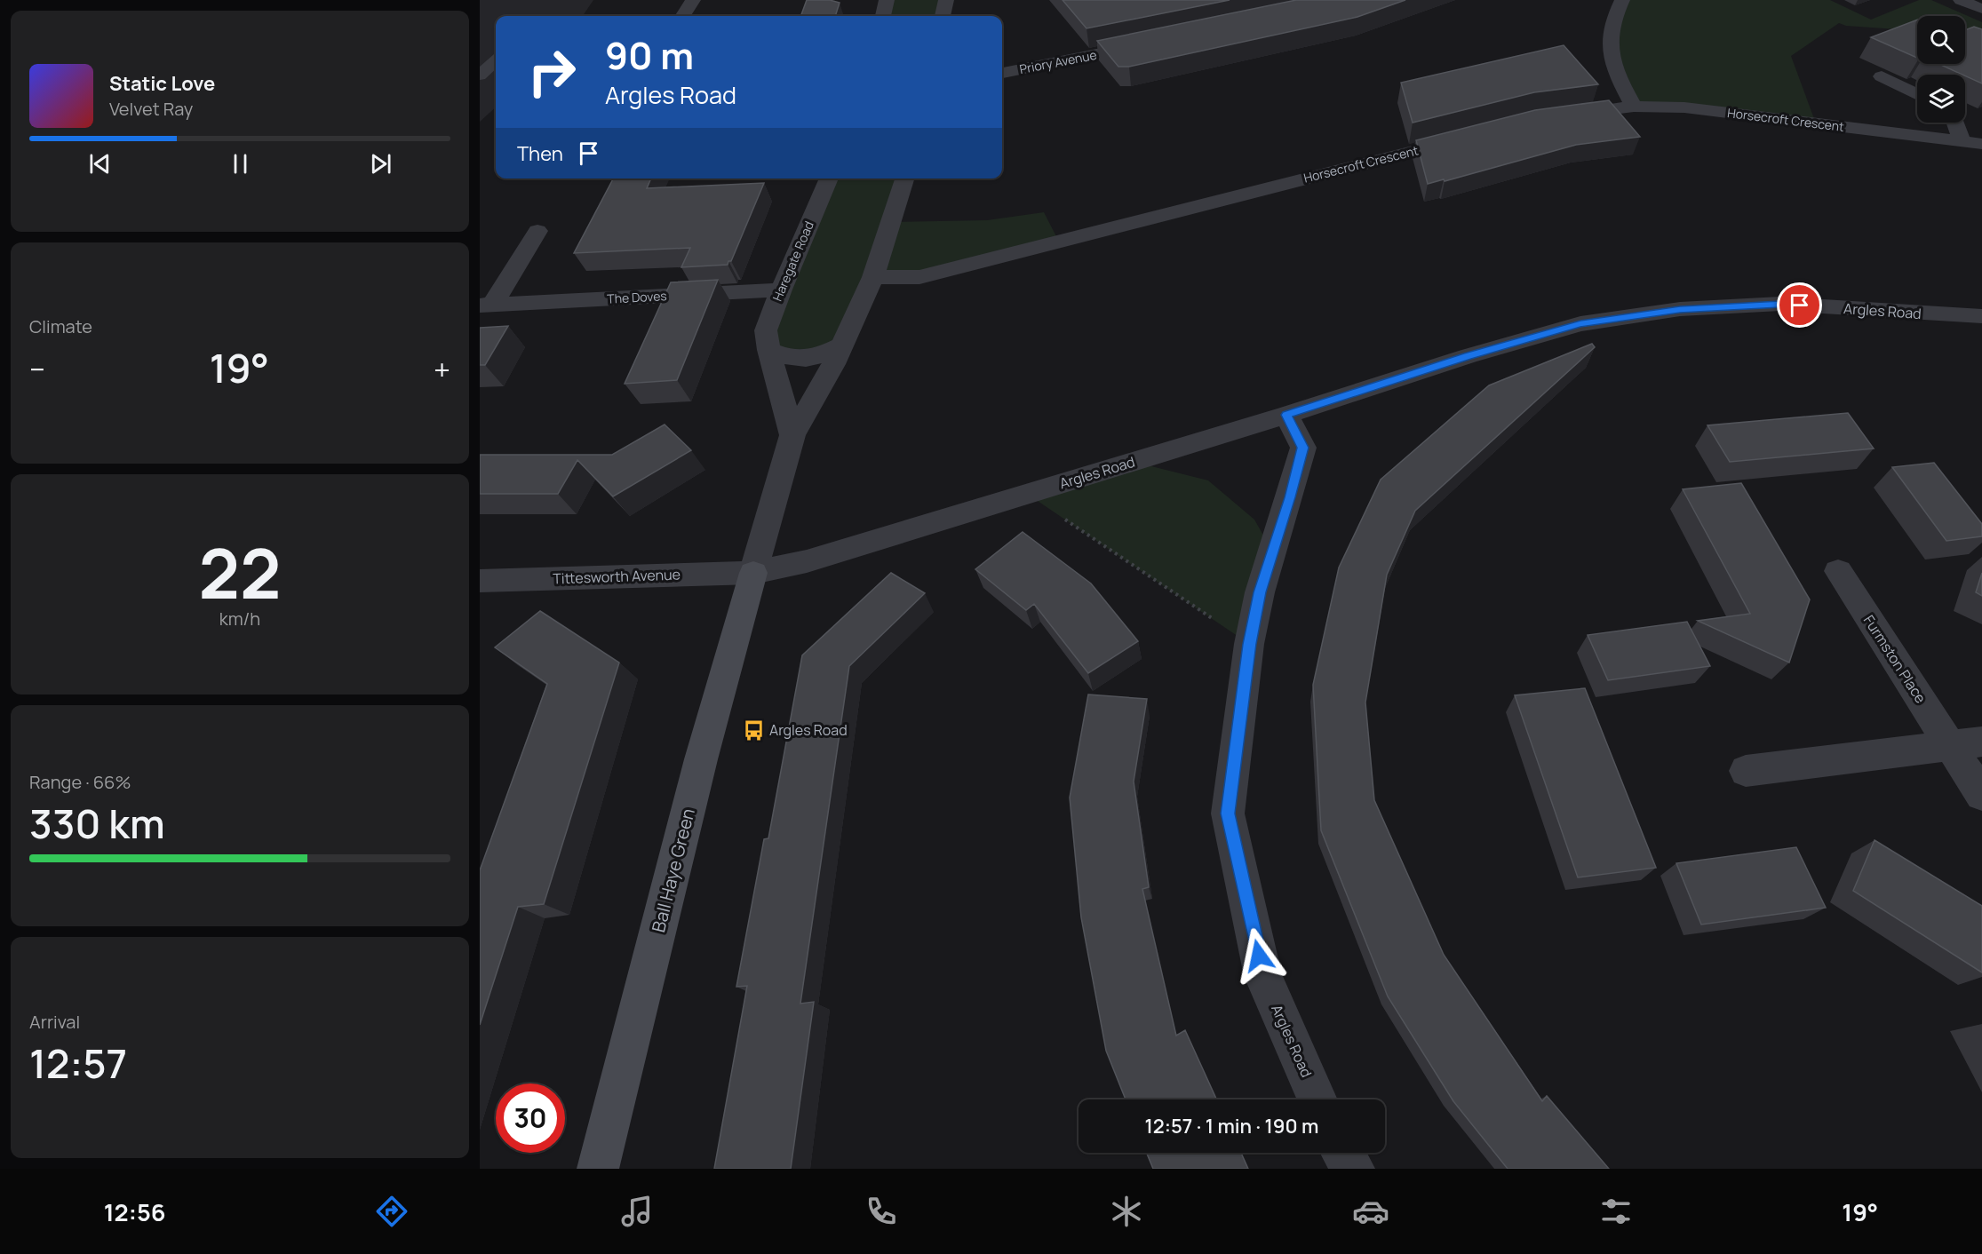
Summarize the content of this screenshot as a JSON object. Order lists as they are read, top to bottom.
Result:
{
  "streets": {
    "street": [
      "Priory Avenue",
      "Horsecroft Crescent",
      "Haregate Road",
      "The Doves",
      "Argles Road",
      "Tittesworth Avenue",
      "Furmston Place",
      "Ball Haye Green"
    ]
  },
  "crossings": [
    ["Haregate Road", "The Doves"],
    ["Argles Road", "Tittesworth Avenue"],
    ["Argles Road", "Ball Haye Green"],
    ["Tittesworth Avenue", "Ball Haye Green"]
  ],
  "places": {
    "bus stop": ["Argles Road"]
  },
  "page": {
    "turn": ["90 m", "Argles Road"],
    "song": ["Static Love", "Velvet Ray"],
    "then": "Then",
    "tile": [
      "Climate",
      ["22", "km/h"],
      ["Range · 66%", "330 km"],
      ["Arrival", "12:57"]
    ],
    "heat": ["−", "19°", "+"],
    "limit": "30",
    "trip": "12:57 · 1 min · 190 m",
    "tabs": ["12:56", "19°"]
  }
}
